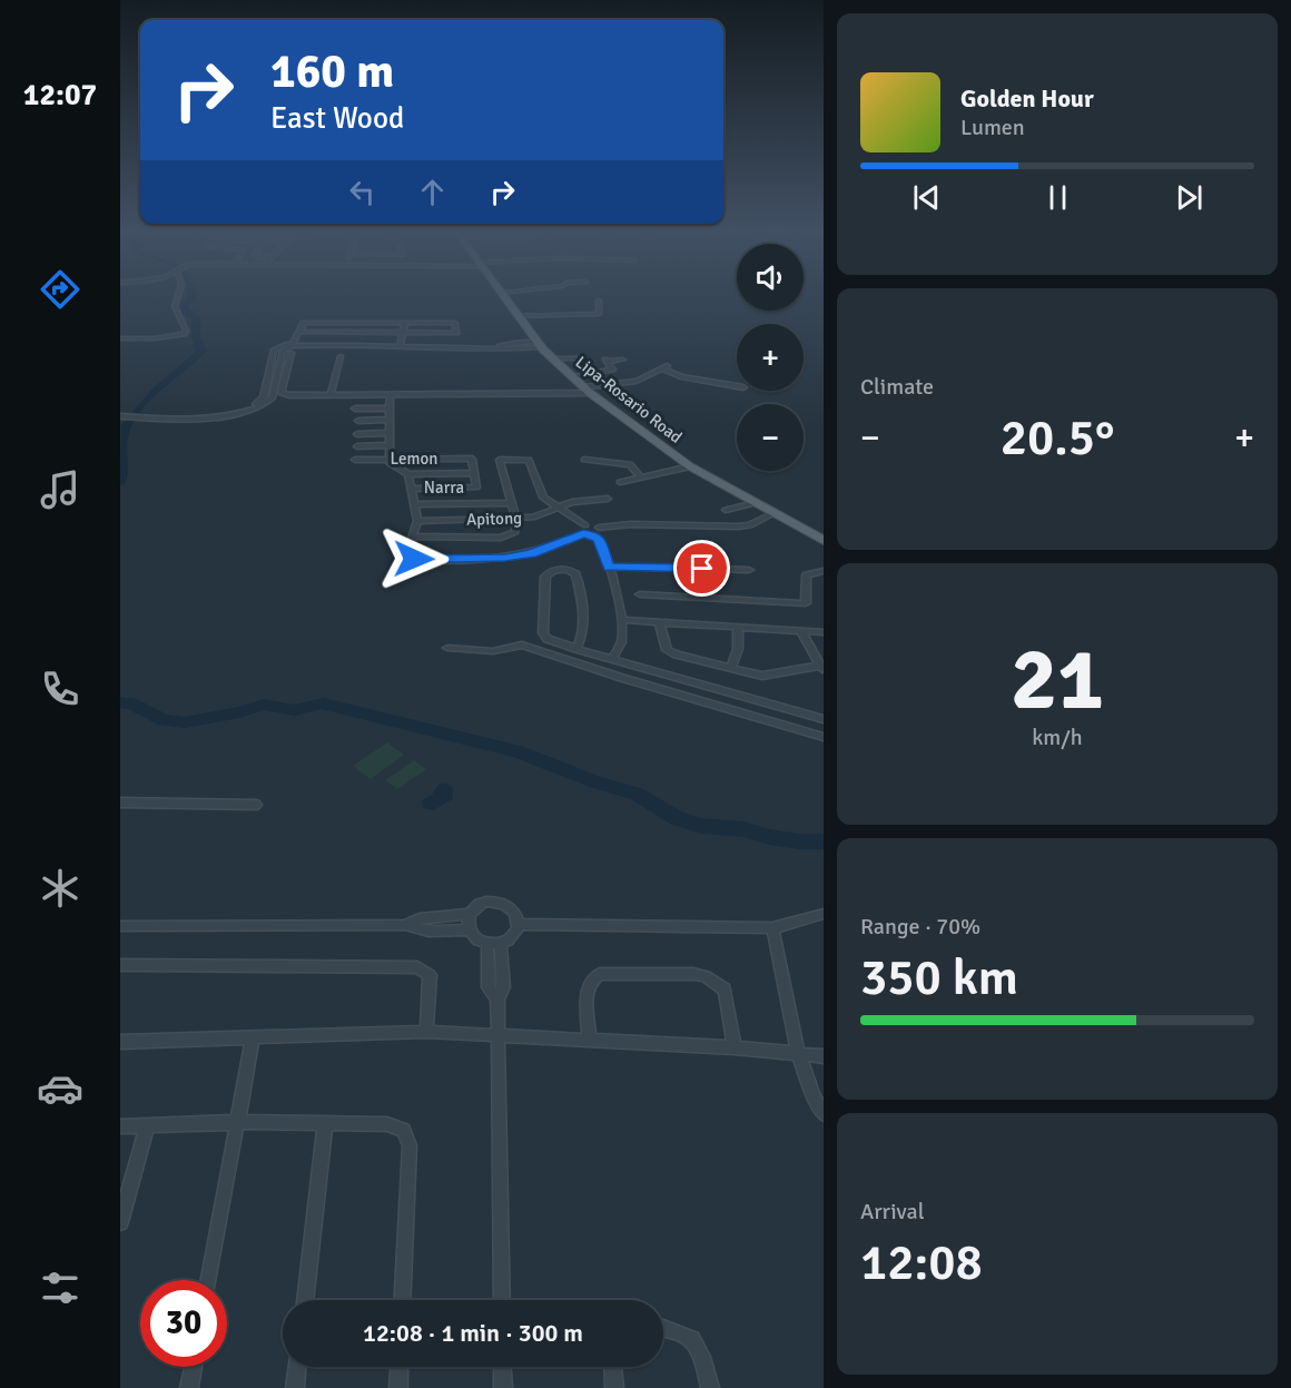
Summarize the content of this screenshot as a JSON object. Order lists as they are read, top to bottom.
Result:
{
  "streets": {
    "main road": ["Lipa-Rosario Road"],
    "street": ["Lemon", "Narra", "Apitong"]
  },
  "crossings": [
    ["Lemon", "Narra"]
  ],
  "page": {
    "tabs": "12:07",
    "turn": ["160 m", "East Wood"],
    "song": ["Golden Hour", "Lumen"],
    "map_buttons": ["+", "−"],
    "tile": [
      "Climate",
      ["21", "km/h"],
      ["Range · 70%", "350 km"],
      ["Arrival", "12:08"]
    ],
    "heat": ["−", "20.5°", "+"],
    "limit": "30",
    "trip": "12:08 · 1 min · 300 m"
  }
}
